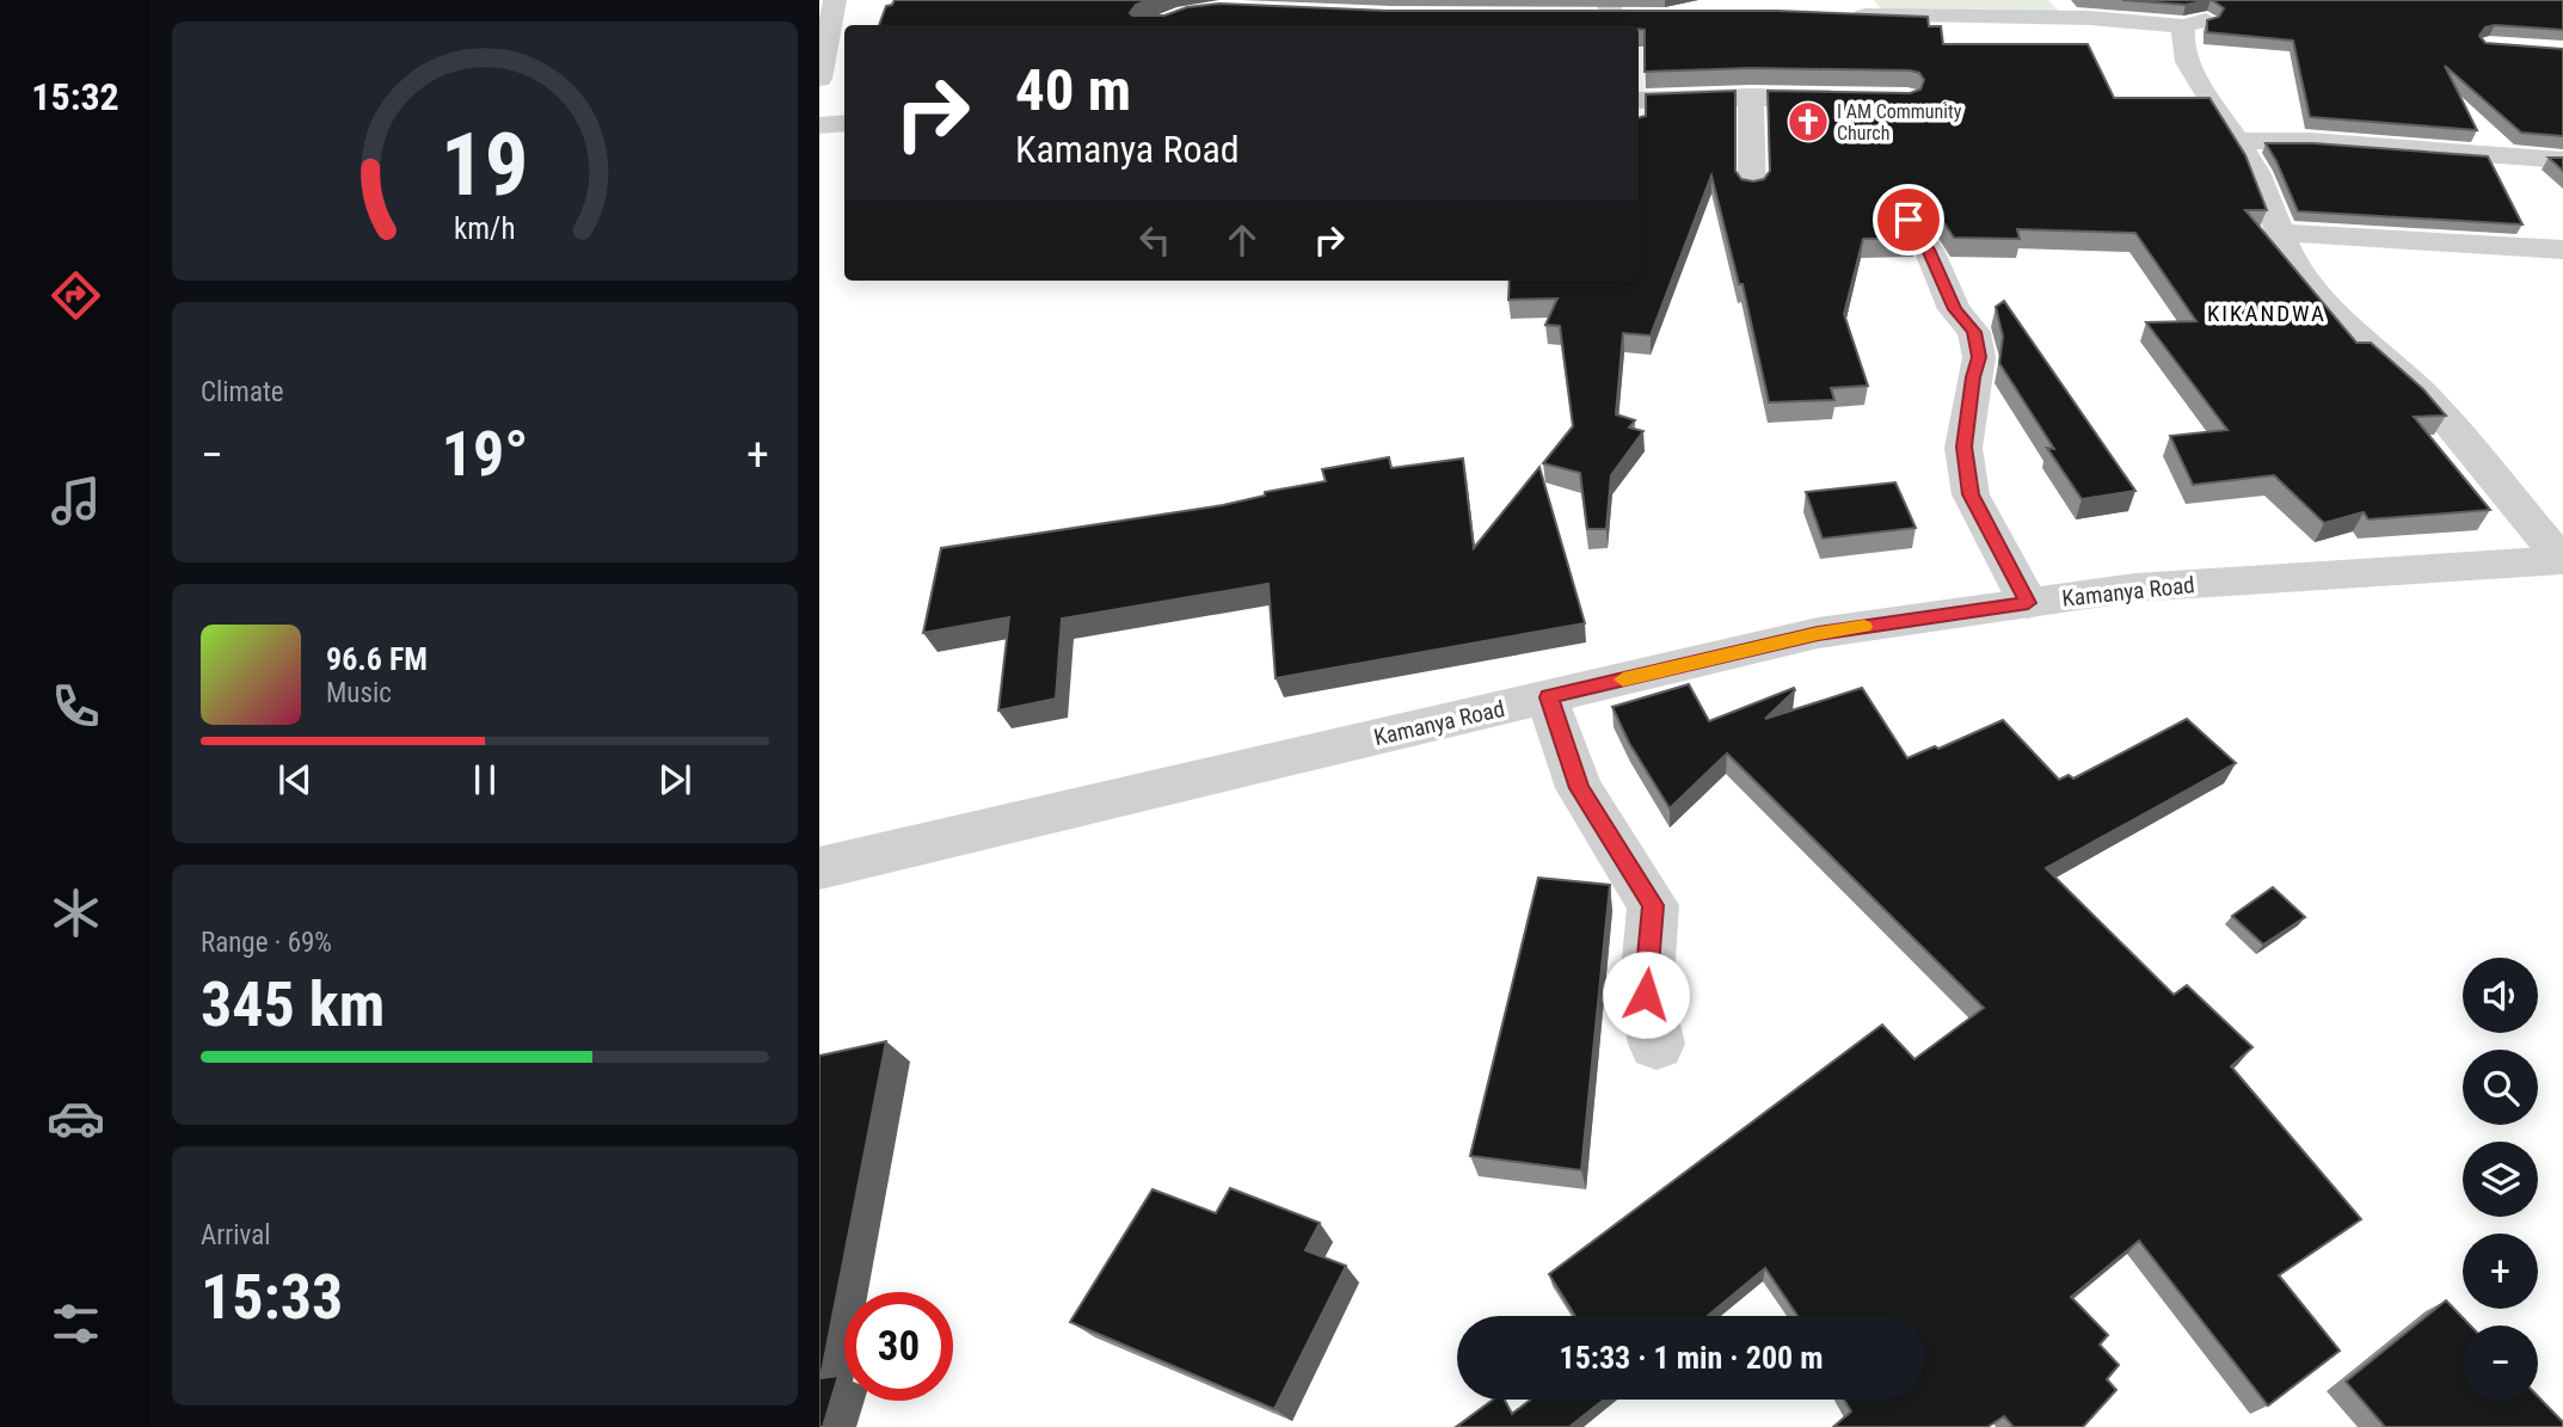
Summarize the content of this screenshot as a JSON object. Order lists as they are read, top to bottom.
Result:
{
  "streets": {
    "street": ["Kamanya Road"]
  },
  "districts": ["KIKANDWA"],
  "places": {
    "church": ["I AM Community Church"]
  },
  "page": {
    "tabs": "15:32",
    "turn": ["40 m", "Kamanya Road"],
    "tile": [
      "Climate",
      ["Range · 69%", "345 km"],
      ["Arrival", "15:33"]
    ],
    "heat": ["−", "19°", "+"],
    "song": ["96.6 FM", "Music"],
    "map_buttons": ["+", "−"],
    "limit": "30",
    "trip": "15:33 · 1 min · 200 m",
    "gauge": ["19", "km/h"]
  }
}
